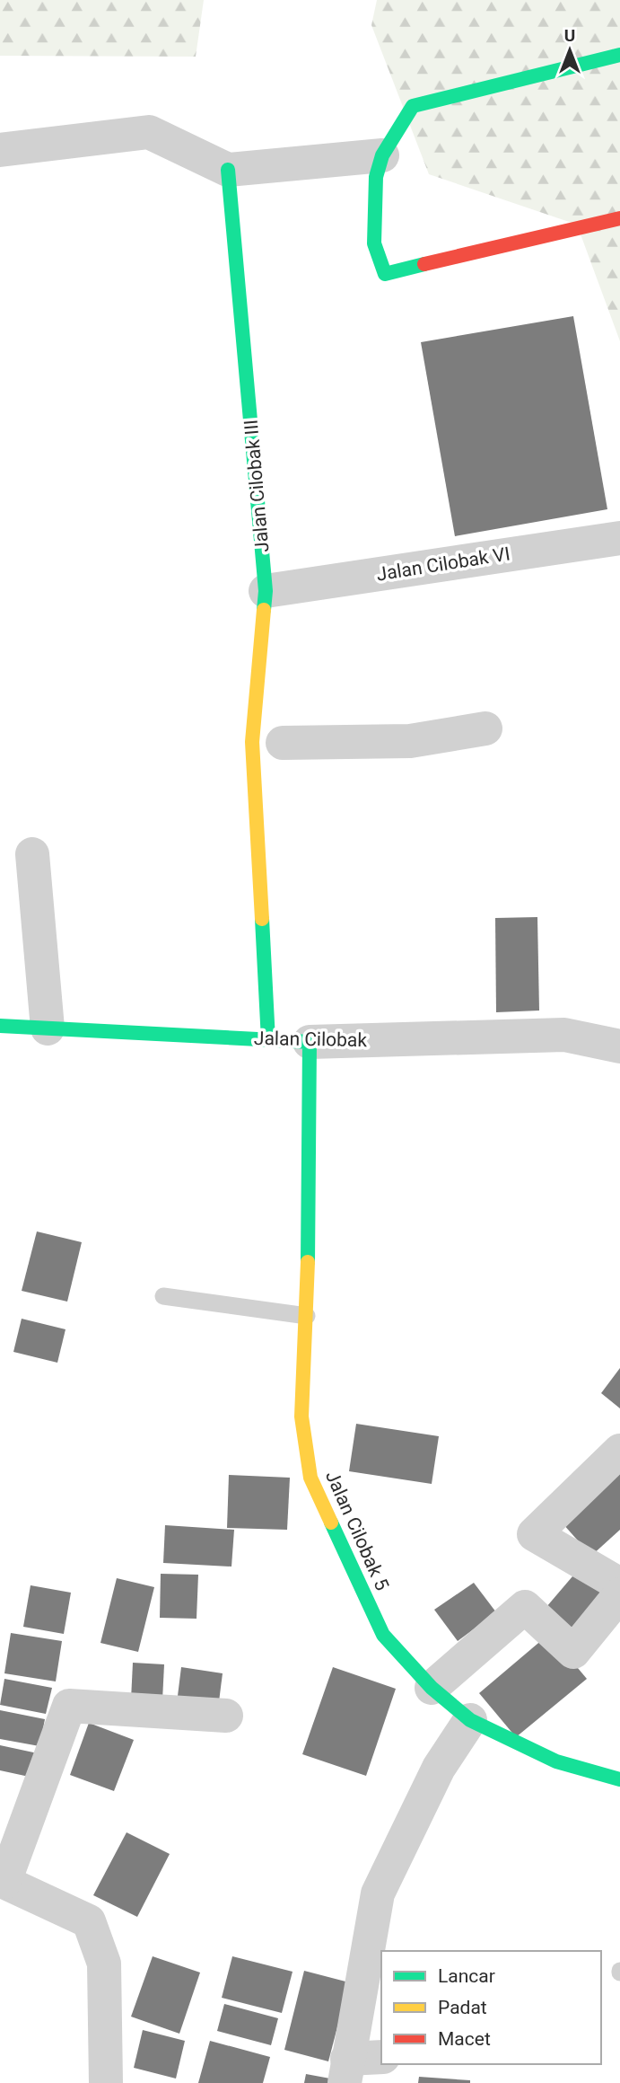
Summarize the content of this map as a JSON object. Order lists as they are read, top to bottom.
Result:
{
  "streets": {
    "street": [
      "Jalan Cilobak III",
      "Jalan Cilobak VI",
      "Jalan Cilobak",
      "Jalan Cilobak 5"
    ]
  },
  "crossings": [
    ["Jalan Cilobak III", "Jalan Cilobak VI"],
    ["Jalan Cilobak III", "Jalan Cilobak"],
    ["Jalan Cilobak", "Jalan Cilobak 5"]
  ],
  "legend": ["Lancar", "Padat", "Macet"],
  "north": "top"
}
